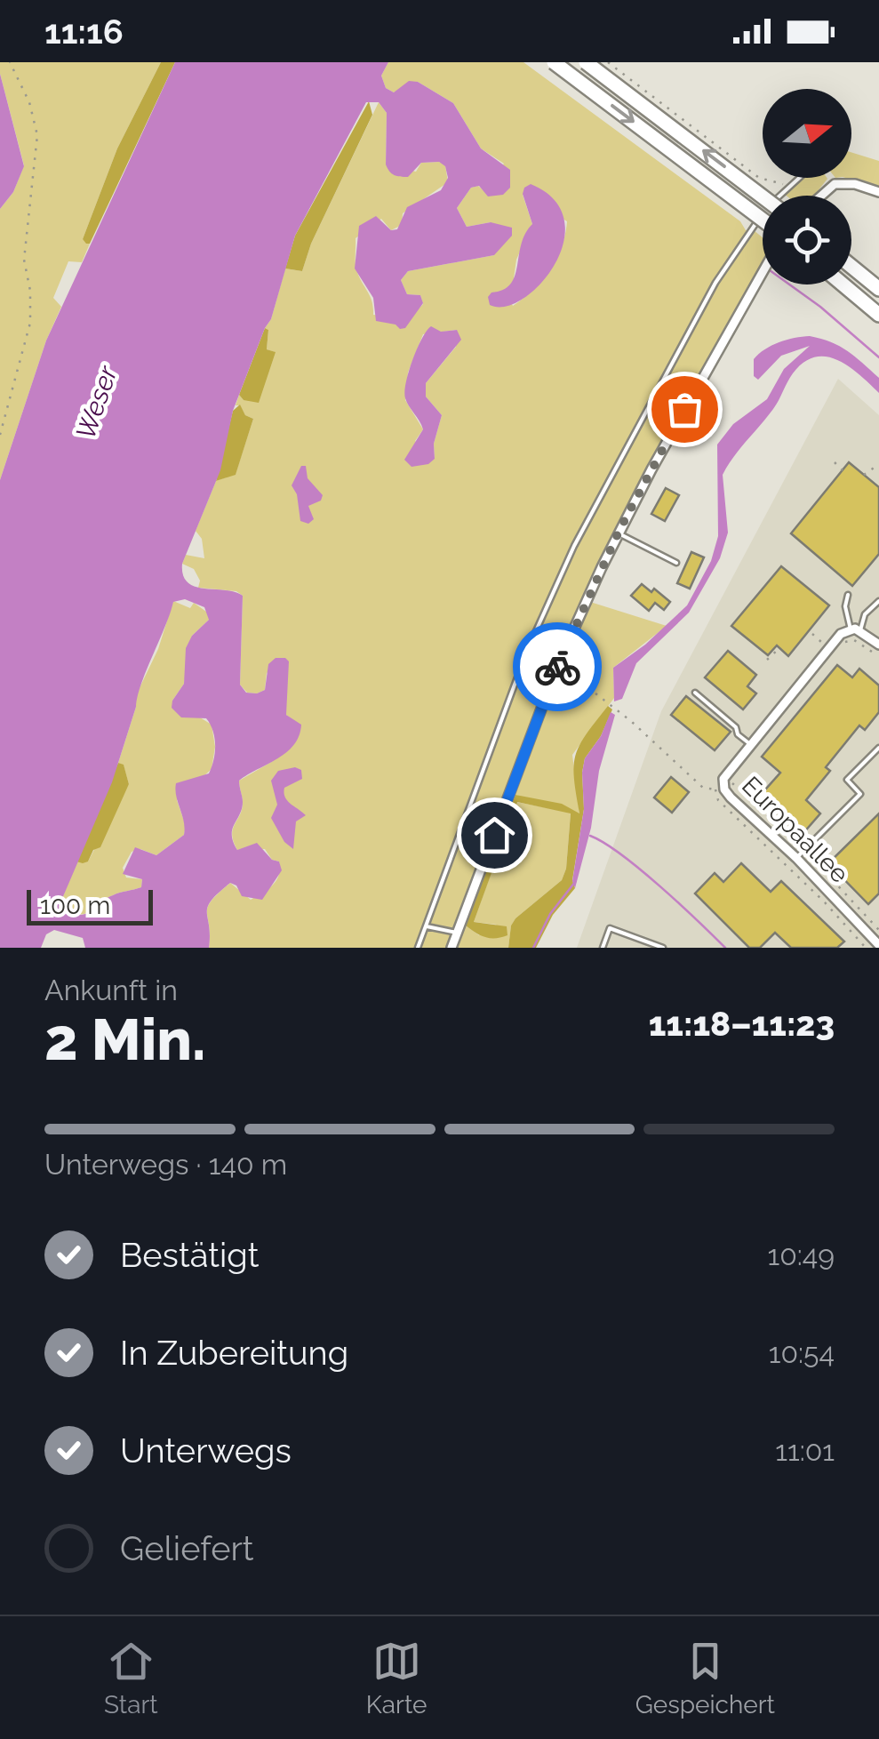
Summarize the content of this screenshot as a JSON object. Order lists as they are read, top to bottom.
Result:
{
  "streets": {
    "street": ["Europaallee"]
  },
  "water": ["Weser"],
  "scale_bar": "100 m",
  "north": "right",
  "page": {
    "status": "11:16",
    "scale": "100 m",
    "heading": ["2 Min.", "Ankunft in", "11:18–11:23"],
    "bar": "Unterwegs · 140 m",
    "list": [
      ["Bestätigt", "10:49"],
      ["In Zubereitung", "10:54"],
      ["Unterwegs", "11:01"],
      "Geliefert"
    ],
    "tabs": ["Start", "Karte", "Gespeichert"]
  }
}
